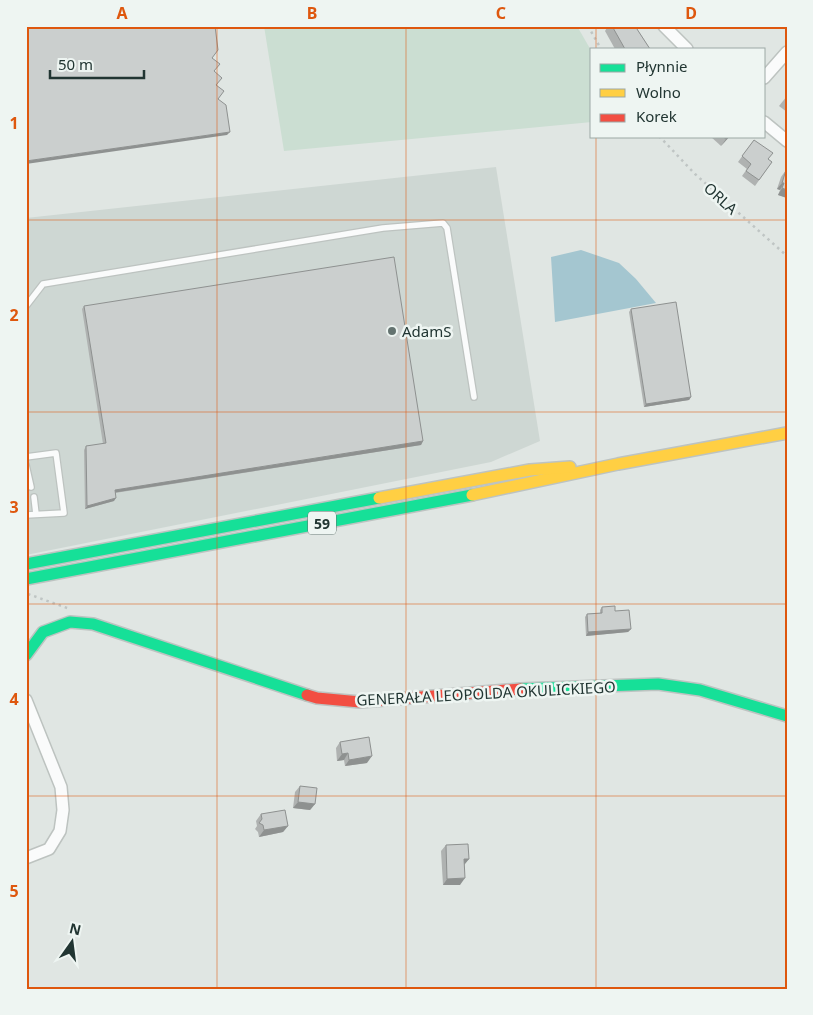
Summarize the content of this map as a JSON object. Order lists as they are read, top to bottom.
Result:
{
  "streets": {
    "main road": ["59", "GENERAŁA LEOPOLDA OKULICKIEGO"],
    "path": ["ORLA"]
  },
  "places": ["AdamS"],
  "legend": ["Płynnie", "Wolno", "Korek"],
  "scale_bar": "50 m",
  "north": "top",
  "grid": {
    "columns": [
      "A",
      "B",
      "C",
      "D"
    ],
    "rows": [
      "1",
      "2",
      "3",
      "4",
      "5"
    ]
  }
}
